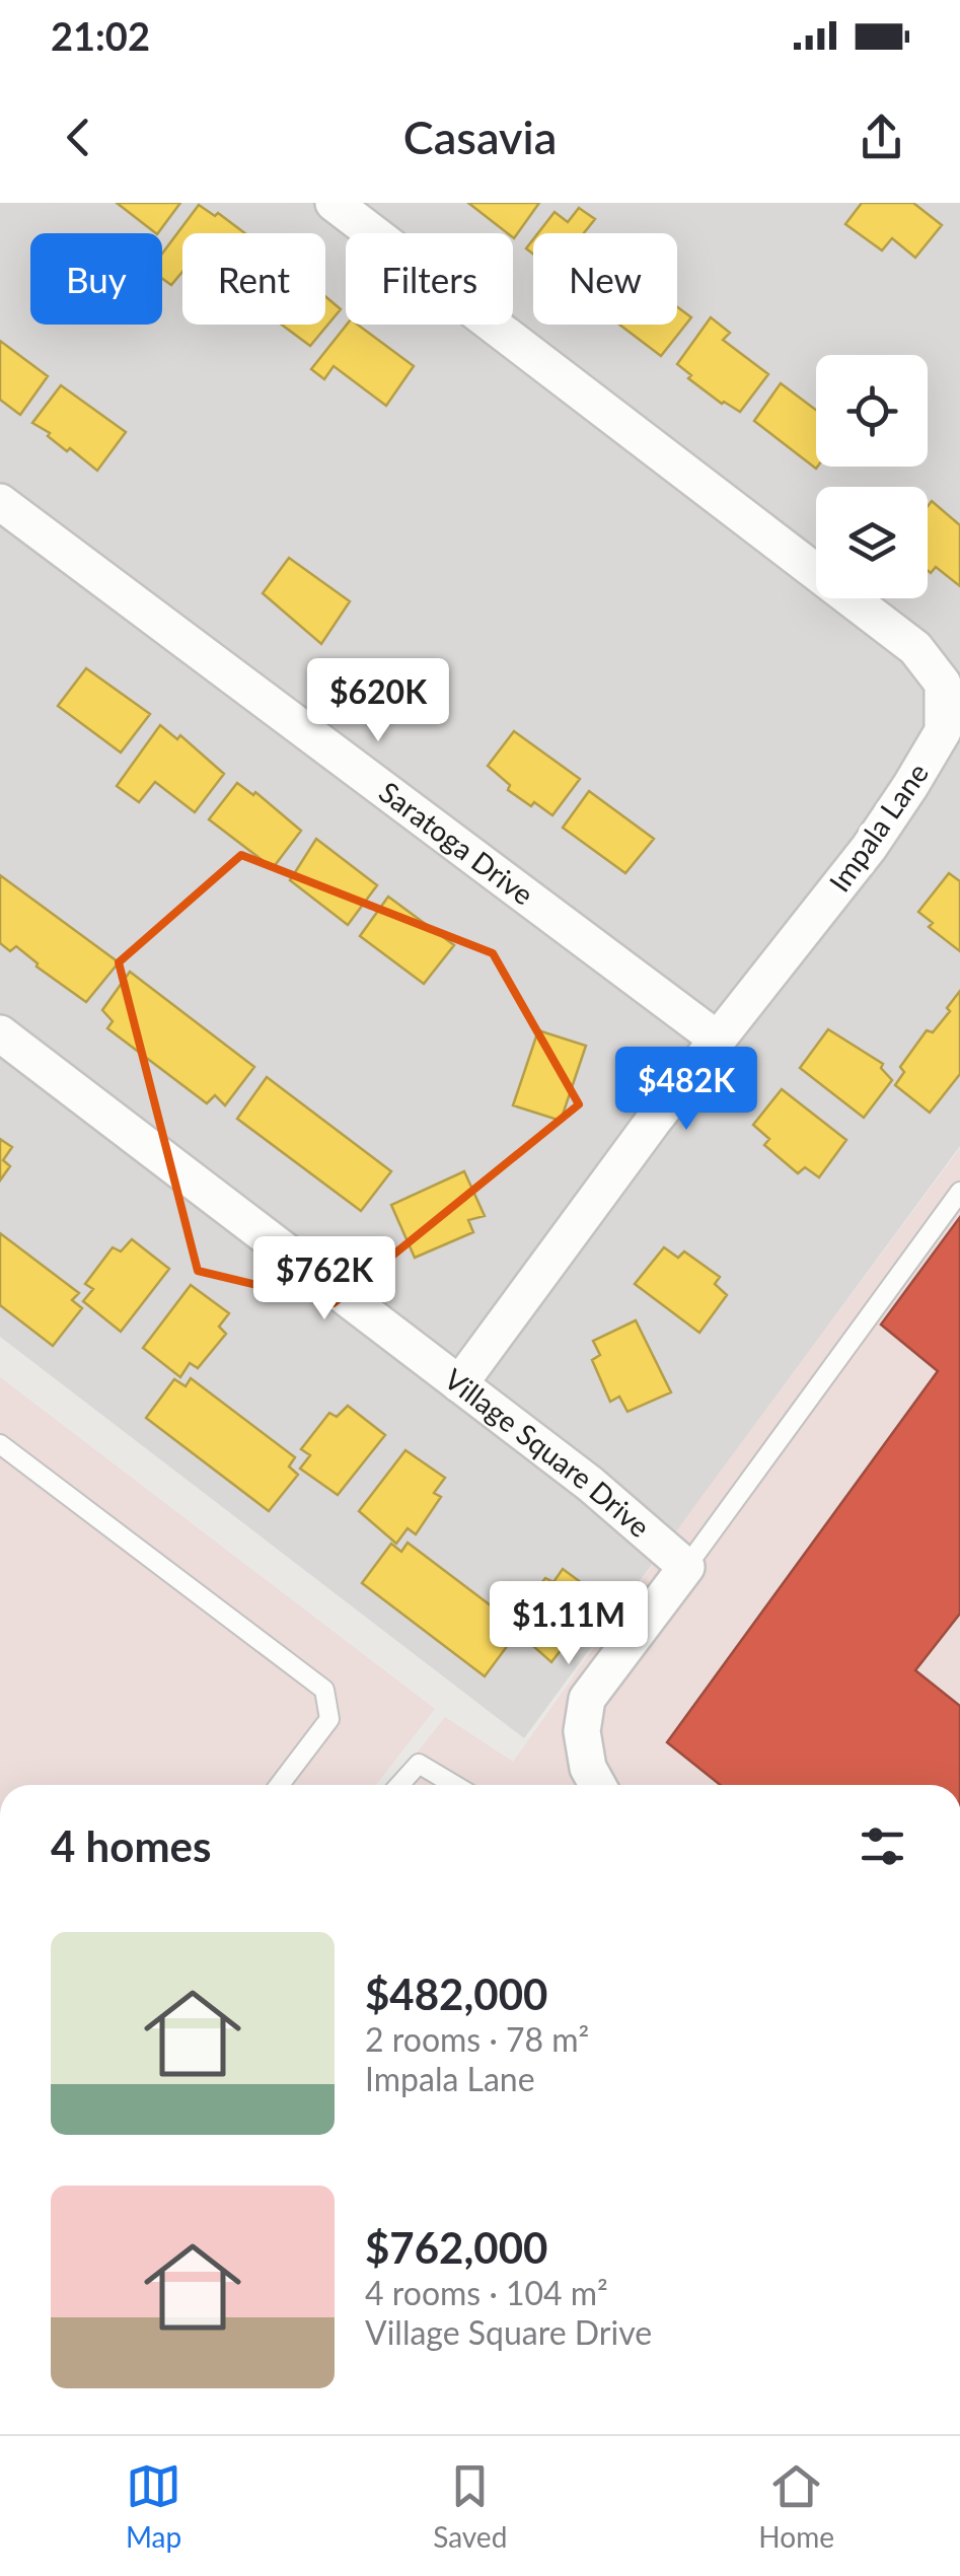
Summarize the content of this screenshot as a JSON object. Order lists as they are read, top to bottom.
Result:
{
  "streets": {
    "street": ["Impala Lane", "Saratoga Drive", "Village Square Drive"]
  },
  "crossings": [
    ["Impala Lane", "Saratoga Drive"],
    ["Impala Lane", "Village Square Drive"]
  ],
  "page": {
    "status": "21:02",
    "header": "Casavia",
    "chip": [
      "Buy",
      "Rent",
      "Filters",
      "New"
    ],
    "price": [
      "$620K",
      "$482K",
      "$762K",
      "$1.11M"
    ],
    "heading": "4 homes",
    "list": [
      {
        "name": "$482,000",
        "note": "2 rooms · 78 m² · Impala Lane"
      },
      {
        "name": "$762,000",
        "note": "4 rooms · 104 m² · Village Square Drive"
      }
    ],
    "tabs": ["Map", "Saved", "Home"]
  }
}
